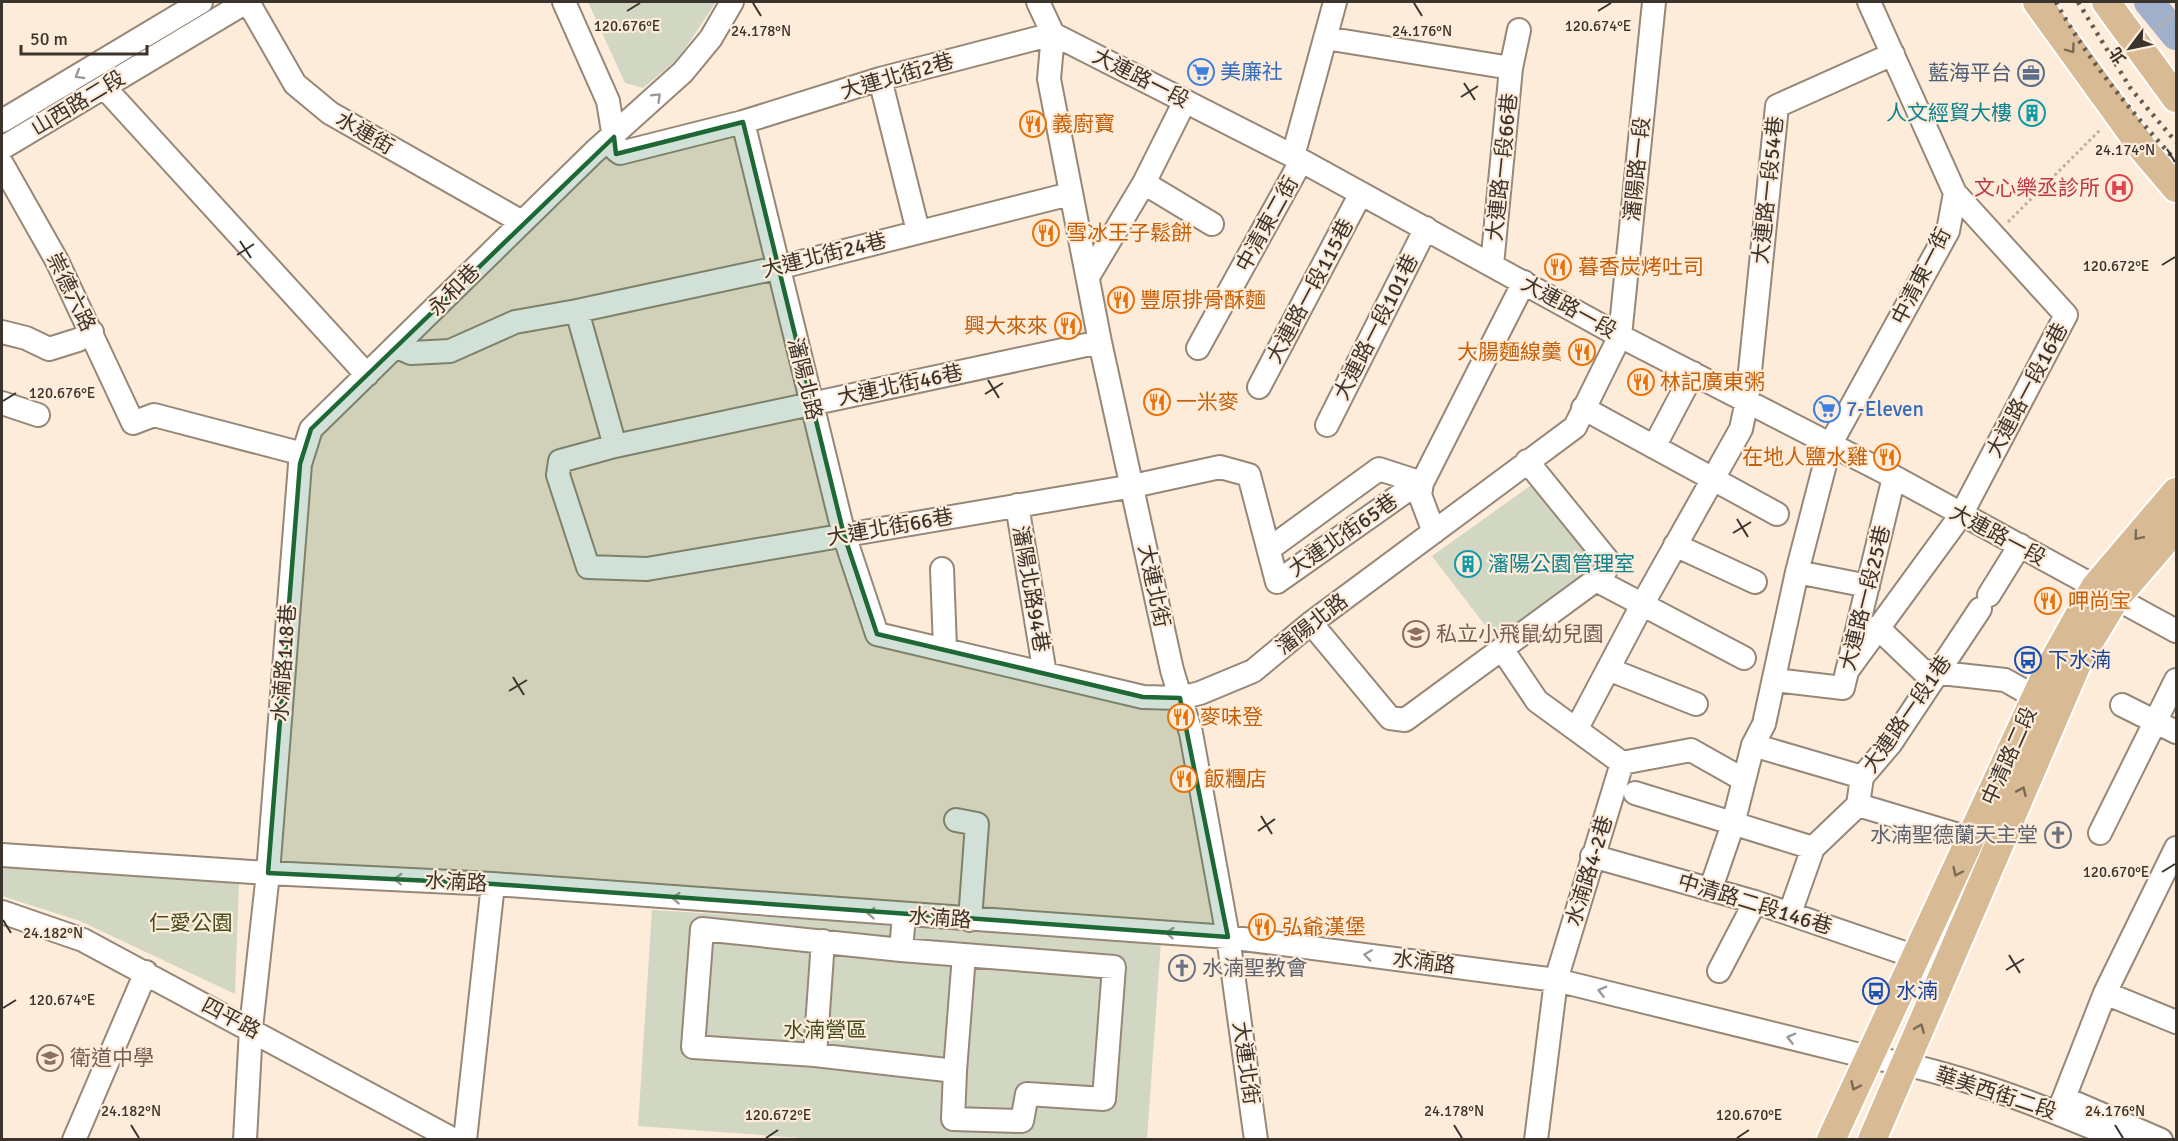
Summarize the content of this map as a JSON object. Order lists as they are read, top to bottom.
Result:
{
  "streets": {
    "main road": ["中清路二段"],
    "street": [
      "大連北街2巷",
      "大連路一段",
      "山西路二段",
      "水連街",
      "大連路一段66巷",
      "瀋陽路一段",
      "大連路一段54巷",
      "中清東二街",
      "大連北街24巷",
      "中清東一街",
      "永和巷",
      "大連路一段115巷",
      "崇德六路",
      "大連路一段101巷",
      "瀋陽北路",
      "大連北街46巷",
      "大連路一段16巷",
      "大連北街66巷",
      "大連北街65巷",
      "大連北街",
      "瀋陽北路94巷",
      "大連路一段25巷",
      "水湳路118巷",
      "大連路一段1巷",
      "水湳路4-2巷",
      "水湳路",
      "中清路二段146巷",
      "四平路",
      "華美西街二段"
    ]
  },
  "crossings": [
    ["大連北街2巷", "大連路一段"],
    ["大連北街2巷", "永和巷"],
    ["大連北街2巷", "瀋陽北路"],
    ["大連北街2巷", "大連北街"],
    ["大連路一段", "大連路一段66巷"],
    ["大連路一段", "瀋陽路一段"],
    ["大連路一段", "大連路一段54巷"],
    ["大連路一段", "中清東二街"],
    ["大連路一段", "中清東一街"],
    ["大連路一段", "大連路一段115巷"],
    ["大連路一段", "大連路一段101巷"],
    ["大連路一段", "瀋陽北路"],
    ["大連路一段", "大連路一段16巷"],
    ["大連路一段", "大連北街"],
    ["大連路一段", "大連路一段25巷"],
    ["大連路一段", "大連路一段1巷"],
    ["大連路一段", "中清路二段"],
    ["山西路二段", "水連街"],
    ["水連街", "永和巷"],
    ["大連路一段66巷", "中清東二街"],
    ["瀋陽路一段", "瀋陽北路"],
    ["大連北街24巷", "永和巷"],
    ["大連北街24巷", "瀋陽北路"],
    ["大連北街24巷", "大連北街"],
    ["中清東一街", "大連路一段16巷"],
    ["中清東一街", "大連路一段25巷"],
    ["中清東一街", "中清路二段146巷"],
    ["永和巷", "崇德六路"],
    ["永和巷", "水湳路118巷"],
    ["崇德六路", "水湳路118巷"],
    ["瀋陽北路", "大連北街46巷"],
    ["瀋陽北路", "大連北街66巷"],
    ["瀋陽北路", "大連北街"],
    ["瀋陽北路", "瀋陽北路94巷"],
    ["大連北街46巷", "大連北街66巷"],
    ["大連北街46巷", "大連北街"],
    ["大連北街66巷", "大連北街65巷"],
    ["大連北街66巷", "大連北街"],
    ["大連北街66巷", "瀋陽北路94巷"],
    ["大連北街65巷", "大連北街"],
    ["大連北街", "水湳路"],
    ["水湳路118巷", "水湳路"],
    ["水湳路118巷", "四平路"],
    ["中清路二段", "水湳路"],
    ["中清路二段", "中清路二段146巷"],
    ["中清路二段", "華美西街二段"],
    ["水湳路4-2巷", "水湳路"],
    ["水湳路4-2巷", "中清路二段146巷"],
    ["水湳路", "華美西街二段"]
  ],
  "one_way": ["水湳路"],
  "parks": ["仁愛公園", "水湳營區"],
  "places": {
    "supermarket": ["美廉社", "7-Eleven"],
    "office": ["藍海平台"],
    "building": ["人文經貿大樓", "瀋陽公園管理室"],
    "restaurant": [
      "義廚寶",
      "雪冰王子鬆餅",
      "暮香炭烤吐司",
      "豐原排骨酥麵",
      "興大來來",
      "大腸麵線羹",
      "林記廣東粥",
      "一米麥",
      "在地人鹽水雞",
      "呷尚宝",
      "麥味登",
      "飯糰店",
      "弘爺漢堡"
    ],
    "hospital": ["文心樂丞診所"],
    "school or university": ["私立小飛鼠幼兒園", "衛道中學"],
    "bus stop": ["下水湳", "水湳"],
    "church": ["水湳聖德蘭天主堂", "水湳聖教會"]
  },
  "scale_bar": "50 m",
  "north": "bottom left",
  "coordinates": [
    "120.674°E",
    "120.676°E",
    "24.178°N",
    "24.176°N",
    "24.174°N",
    "120.672°E",
    "120.670°E",
    "24.182°N"
  ]
}
